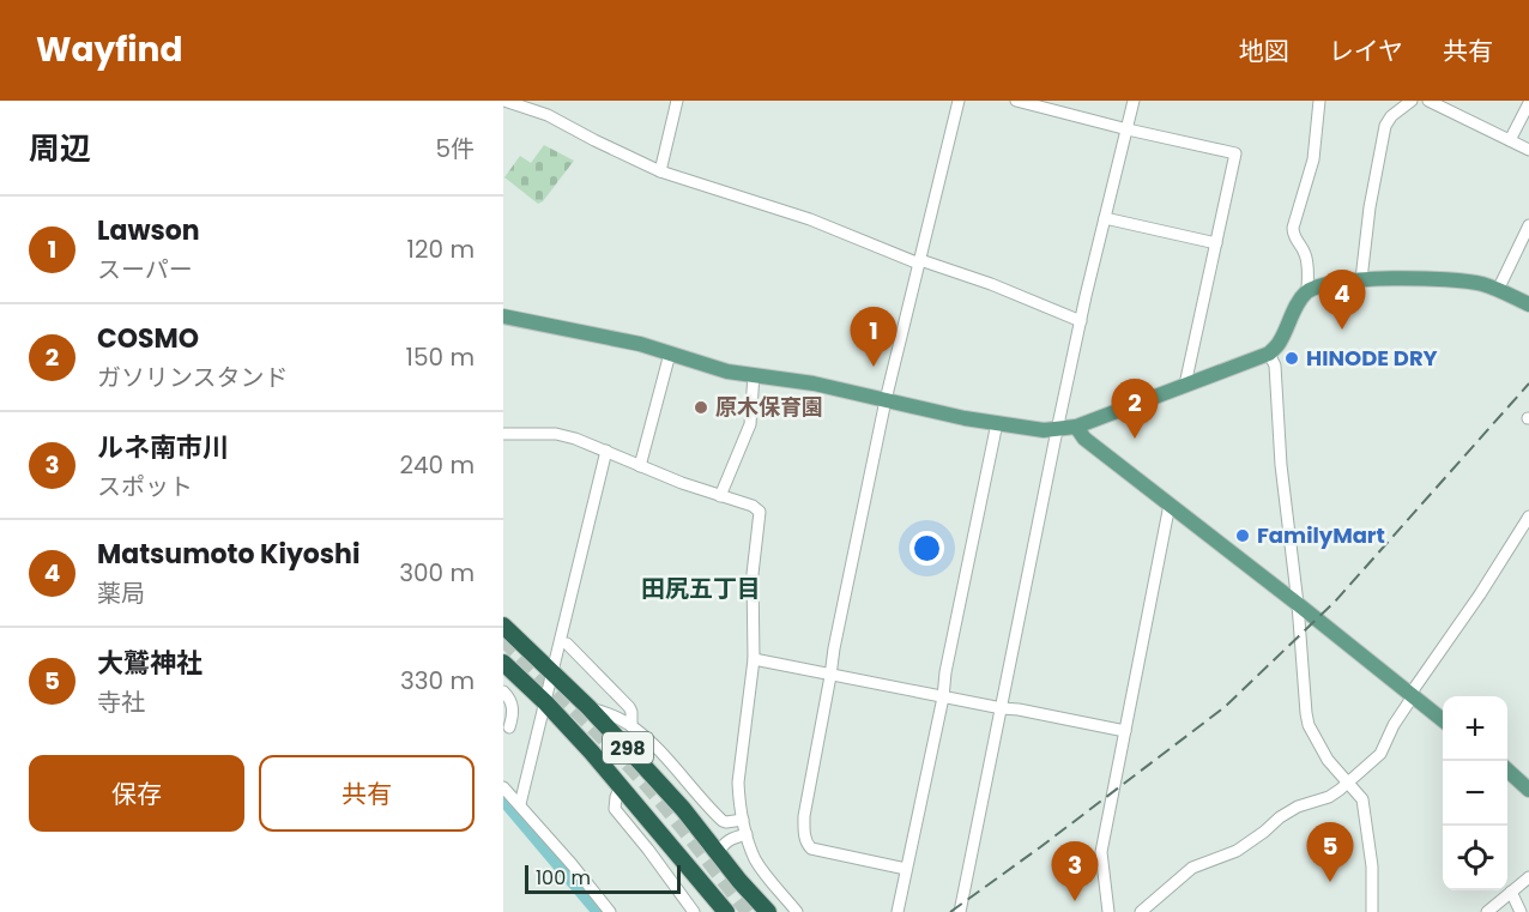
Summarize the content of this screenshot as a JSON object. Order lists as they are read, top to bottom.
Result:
{
  "streets": {
    "highway": ["298"]
  },
  "districts": ["田尻五丁目"],
  "places": ["HINODE DRY", "原木保育園", "FamilyMart"],
  "scale_bar": "100 m",
  "page": {
    "header": "Wayfind",
    "nav": ["地図", "レイヤ", "共有"],
    "heading": ["周辺", "5件"],
    "list": [
      {
        "mark": "1",
        "name": "Lawson",
        "note": "スーパー",
        "value": "120 m"
      },
      {
        "mark": "2",
        "name": "COSMO",
        "note": "ガソリンスタンド",
        "value": "150 m"
      },
      {
        "mark": "3",
        "name": "ルネ南市川",
        "note": "スポット",
        "value": "240 m"
      },
      {
        "mark": "4",
        "name": "Matsumoto Kiyoshi",
        "note": "薬局",
        "value": "300 m"
      },
      {
        "mark": "5",
        "name": "大鷲神社",
        "note": "寺社",
        "value": "330 m"
      }
    ],
    "pins": [
      "4",
      "1",
      "2",
      "5",
      "3"
    ],
    "map_buttons": ["+", "−"],
    "buttons": ["保存", "共有"],
    "scale": "100 m"
  }
}
